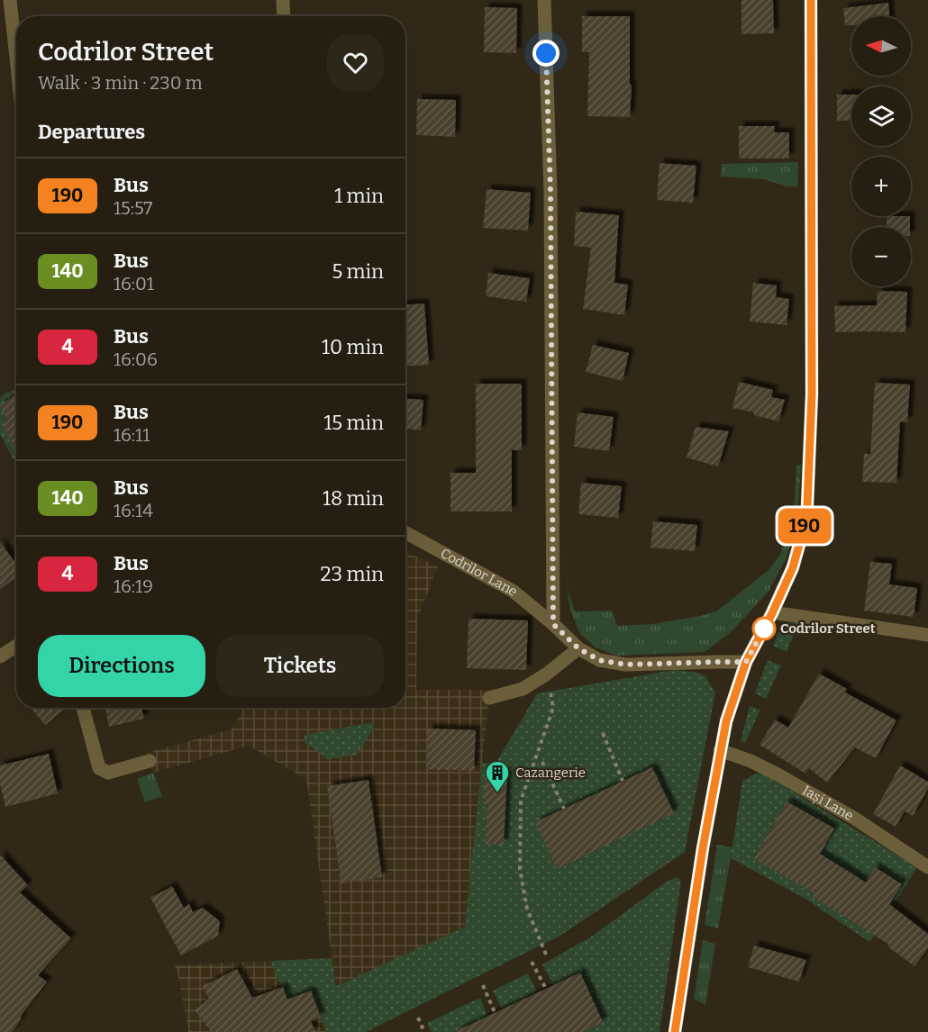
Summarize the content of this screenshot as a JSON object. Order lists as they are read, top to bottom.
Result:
{
  "streets": {
    "street": ["Codrilor Lane", "Iași Lane"]
  },
  "places": {
    "other": ["Codrilor Street"],
    "building": ["Cazangerie"]
  },
  "lines": ["bus line 190"],
  "north": "left",
  "page": {
    "on_map": "190",
    "map_buttons": ["+", "−"],
    "heading": [
      ["Codrilor Street", "Walk · 3 min · 230 m"],
      "Departures"
    ],
    "list": [
      {
        "mark": "190",
        "name": "Bus",
        "note": "15:57",
        "value": "1 min"
      },
      {
        "mark": "140",
        "name": "Bus",
        "note": "16:01",
        "value": "5 min"
      },
      {
        "mark": "4",
        "name": "Bus",
        "note": "16:06",
        "value": "10 min"
      },
      {
        "mark": "190",
        "name": "Bus",
        "note": "16:11",
        "value": "15 min"
      },
      {
        "mark": "140",
        "name": "Bus",
        "note": "16:14",
        "value": "18 min"
      },
      {
        "mark": "4",
        "name": "Bus",
        "note": "16:19",
        "value": "23 min"
      }
    ],
    "buttons": ["Directions", "Tickets"]
  }
}
